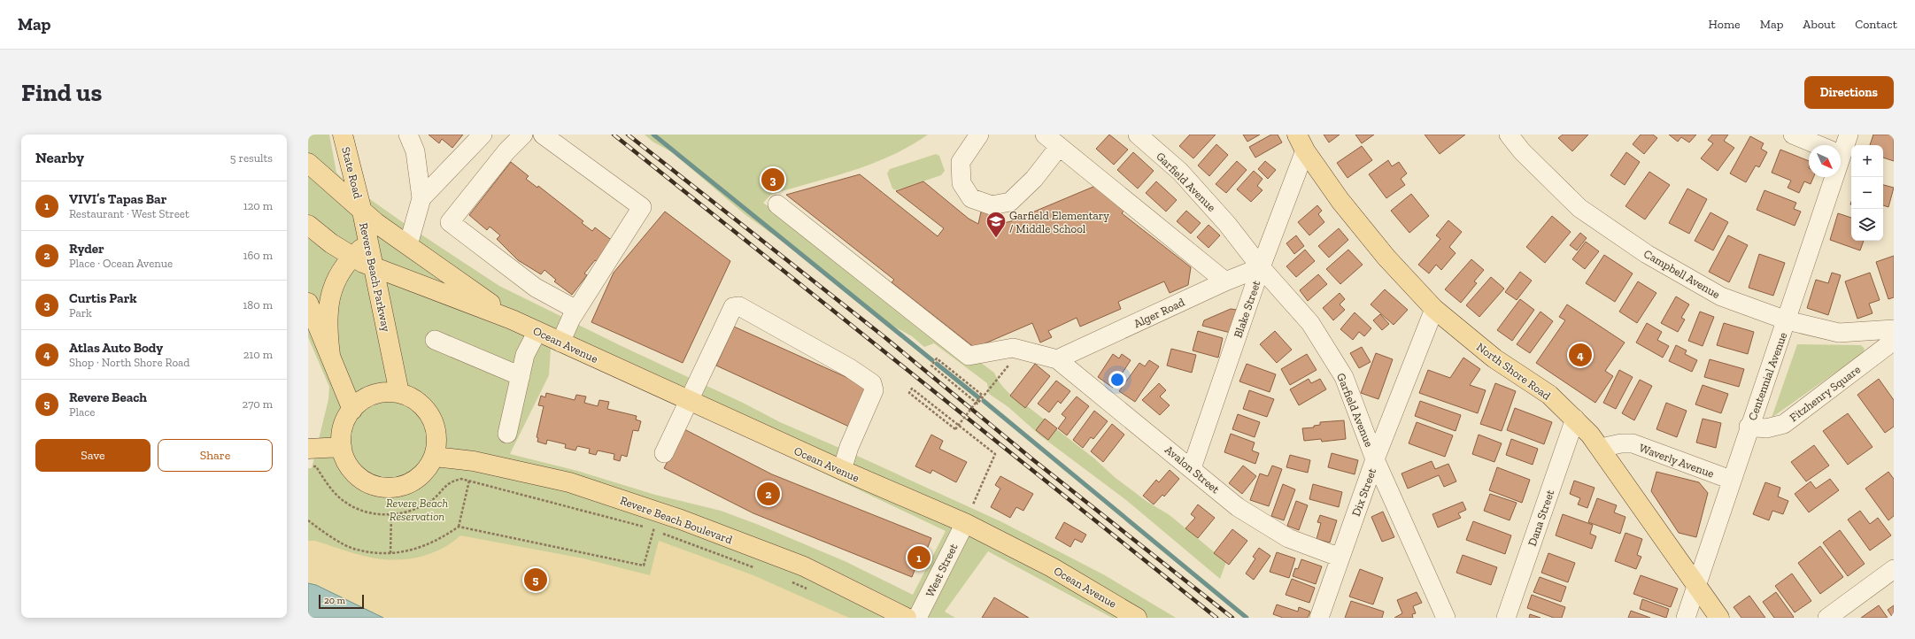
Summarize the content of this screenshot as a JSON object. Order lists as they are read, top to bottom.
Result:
{
  "streets": {
    "main road": [
      "State Road",
      "Revere Beach Parkway",
      "Ocean Avenue",
      "North Shore Road",
      "Revere Beach Boulevard"
    ],
    "street": [
      "Garfield Avenue",
      "Campbell Avenue",
      "Blake Street",
      "Alger Road",
      "Centennial Avenue",
      "Fitzhenry Square",
      "Waverly Avenue",
      "Avalon Street",
      "Dix Street",
      "Dana Street",
      "West Street"
    ]
  },
  "crossings": [
    ["State Road", "Revere Beach Parkway"],
    ["State Road", "Ocean Avenue"],
    ["Garfield Avenue", "Blake Street"],
    ["Garfield Avenue", "Alger Road"],
    ["Garfield Avenue", "Dix Street"],
    ["Campbell Avenue", "Centennial Avenue"],
    ["Revere Beach Parkway", "Ocean Avenue"],
    ["Revere Beach Parkway", "Revere Beach Boulevard"],
    ["Blake Street", "Alger Road"],
    ["Blake Street", "North Shore Road"],
    ["Blake Street", "Avalon Street"],
    ["Alger Road", "Avalon Street"],
    ["Ocean Avenue", "West Street"],
    ["North Shore Road", "Centennial Avenue"],
    ["North Shore Road", "Waverly Avenue"],
    ["North Shore Road", "Dix Street"],
    ["North Shore Road", "Dana Street"],
    ["Centennial Avenue", "Fitzhenry Square"],
    ["Centennial Avenue", "Waverly Avenue"],
    ["Avalon Street", "Dix Street"]
  ],
  "parks": ["Revere Beach Reservation"],
  "places": {
    "school or university": ["Garfield Elementary / Middle School"]
  },
  "scale_bar": "20 m",
  "north": "bottom right",
  "page": {
    "header": "Map",
    "nav": [
      "Home",
      "Map",
      "About",
      "Contact"
    ],
    "buttons": [
      "Directions",
      ["Save", "Share"]
    ],
    "title": "Find us",
    "heading": ["Nearby", "5 results"],
    "map_buttons": ["+", "−"],
    "pins": [
      "3",
      "4",
      "2",
      "1",
      "5"
    ],
    "list": [
      {
        "mark": "1",
        "name": "VIVI’s Tapas Bar",
        "note": "Restaurant · West Street",
        "value": "120 m"
      },
      {
        "mark": "2",
        "name": "Ryder",
        "note": "Place · Ocean Avenue",
        "value": "160 m"
      },
      {
        "mark": "3",
        "name": "Curtis Park",
        "note": "Park",
        "value": "180 m"
      },
      {
        "mark": "4",
        "name": "Atlas Auto Body",
        "note": "Shop · North Shore Road",
        "value": "210 m"
      },
      {
        "mark": "5",
        "name": "Revere Beach",
        "note": "Place",
        "value": "270 m"
      }
    ],
    "scale": "20 m"
  }
}
